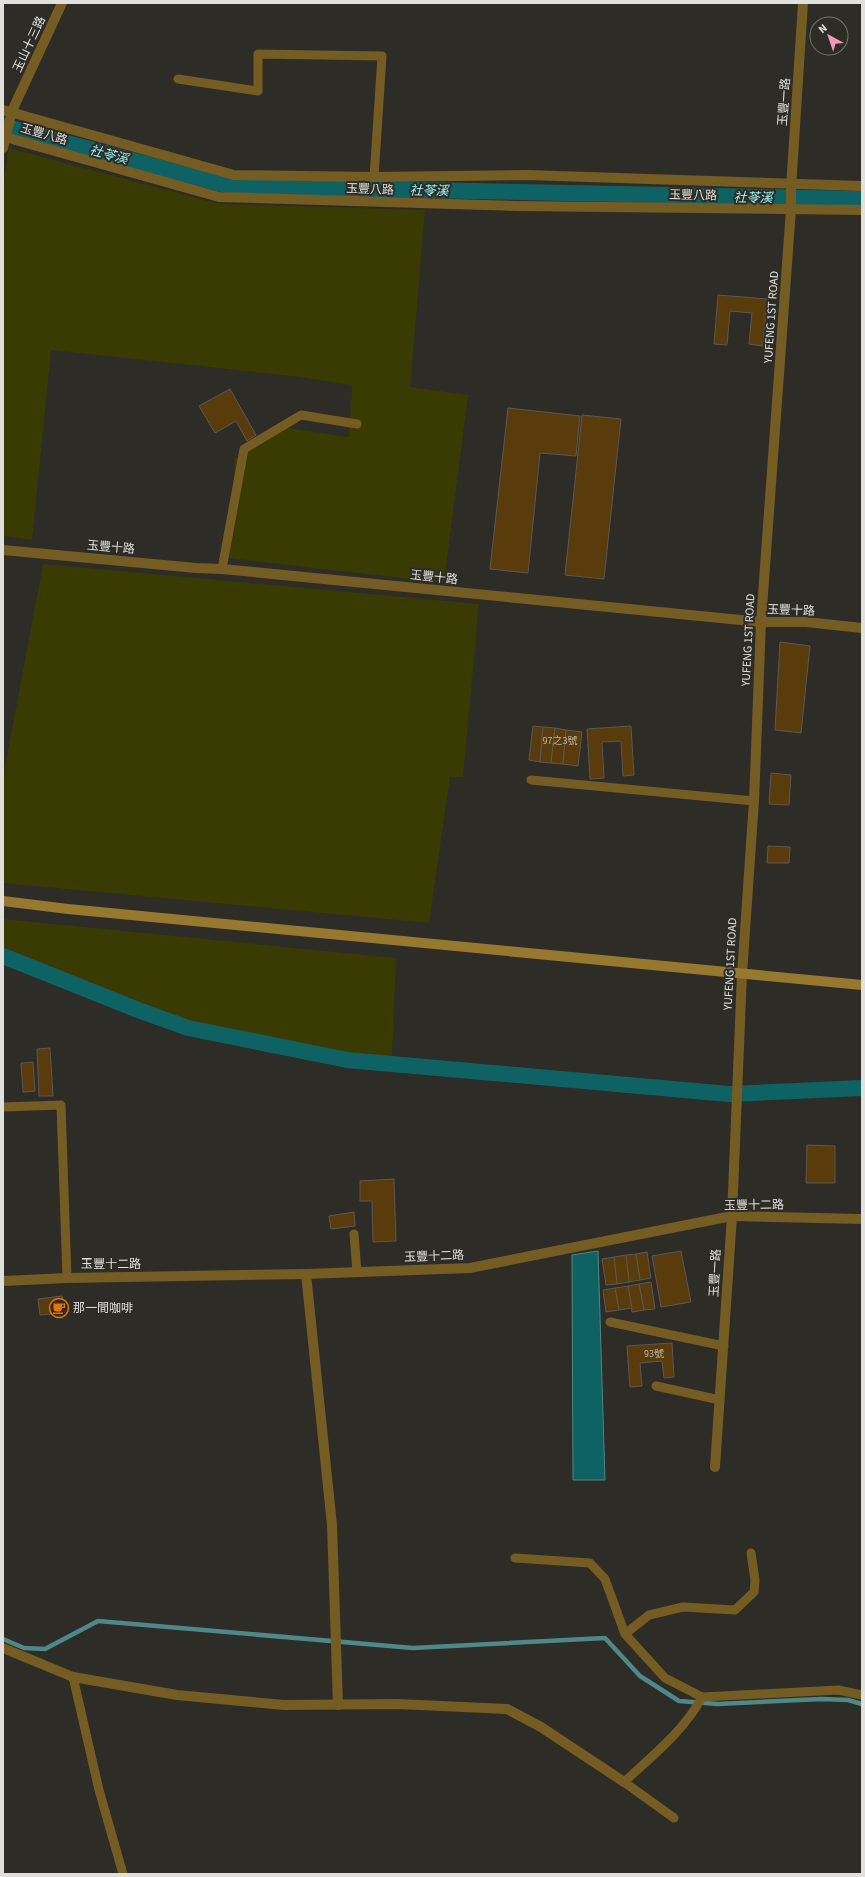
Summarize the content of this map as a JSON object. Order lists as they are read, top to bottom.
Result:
{
  "streets": {
    "street": [
      "玉山十三路",
      "玉豐一路",
      "玉豐八路",
      "YUFENG 1ST ROAD",
      "玉豐十路",
      "玉豐十二路"
    ]
  },
  "crossings": [
    ["玉山十三路", "玉豐八路"],
    ["玉豐一路", "玉豐八路"],
    ["玉豐一路", "YUFENG 1ST ROAD"],
    ["玉豐一路", "玉豐十二路"],
    ["玉豐八路", "YUFENG 1ST ROAD"],
    ["YUFENG 1ST ROAD", "玉豐十路"]
  ],
  "water": ["社苓溪"],
  "places": {
    "cafe": ["那一間咖啡"]
  },
  "house_numbers": ["97之3號", "93號"],
  "north": "top left"
}
